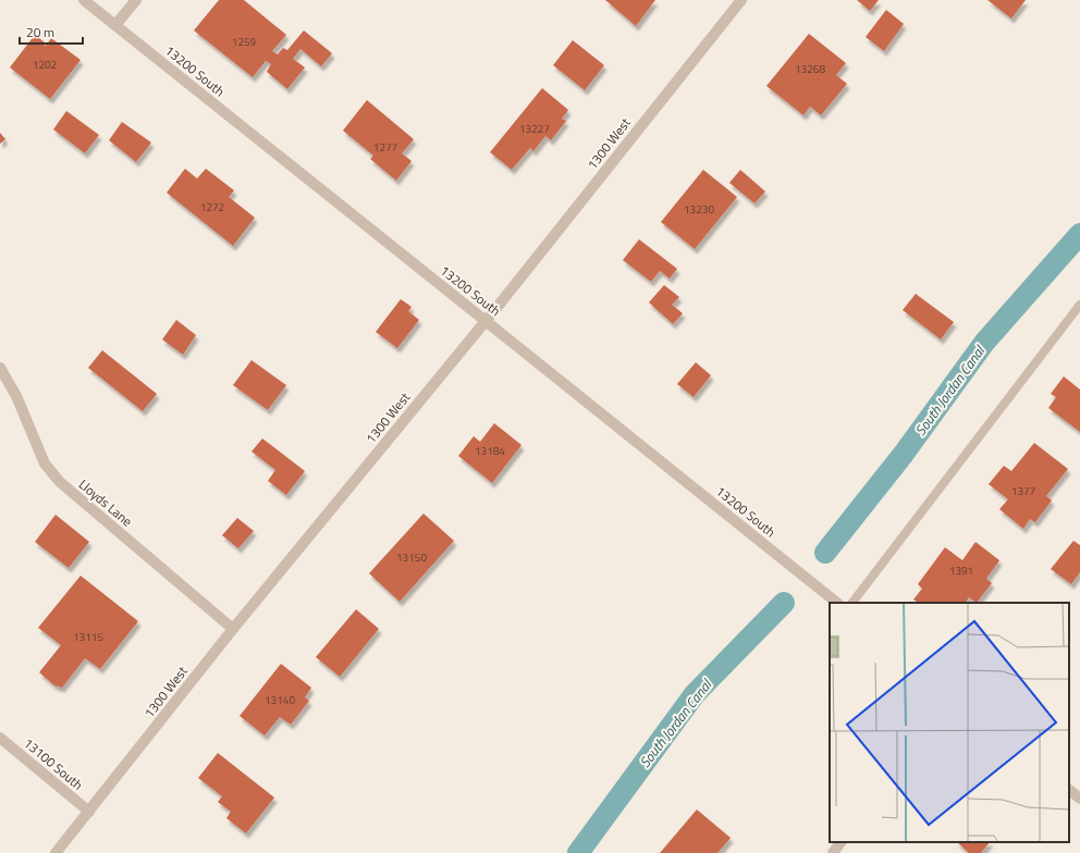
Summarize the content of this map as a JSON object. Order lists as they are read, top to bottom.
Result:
{
  "streets": {
    "street": [
      "13200 South",
      "1300 West",
      "Lloyds Lane",
      "13100 South"
    ]
  },
  "crossings": [
    ["13200 South", "1300 West"],
    ["1300 West", "Lloyds Lane"],
    ["1300 West", "13100 South"]
  ],
  "water": ["South Jordan Canal"],
  "house_numbers": [
    "1259",
    "1202",
    "13268",
    "13227",
    "1277",
    "1272",
    "13230",
    "13184",
    "1377",
    "13150",
    "1391",
    "13115",
    "13140"
  ],
  "scale_bar": "20 m"
}
